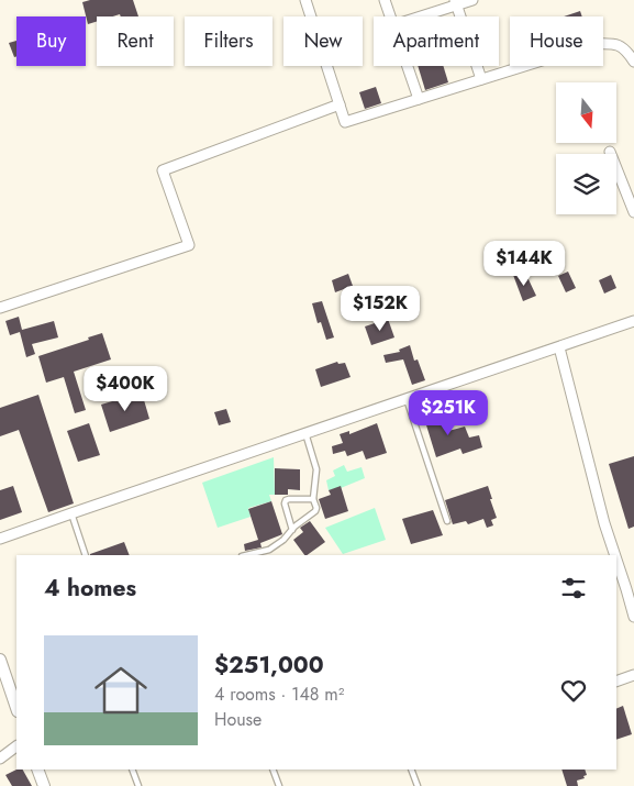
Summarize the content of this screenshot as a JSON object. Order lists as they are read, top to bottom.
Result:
{
  "north": "bottom",
  "page": {
    "chip": [
      "Buy",
      "Rent",
      "Filters",
      "New",
      "Apartment",
      "House"
    ],
    "price": [
      "$144K",
      "$152K",
      "$400K",
      "$251K"
    ],
    "heading": "4 homes",
    "list": [
      {
        "name": "$251,000",
        "note": "4 rooms · 148 m² · House"
      }
    ]
  }
}
